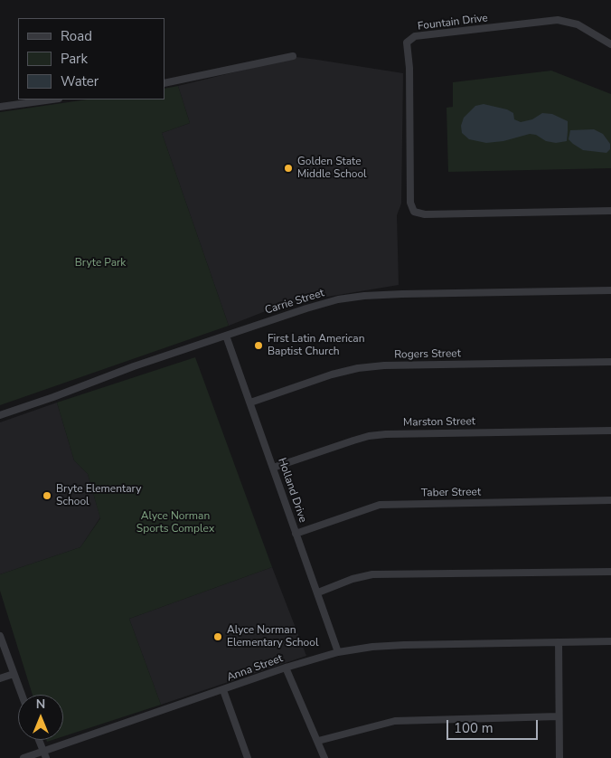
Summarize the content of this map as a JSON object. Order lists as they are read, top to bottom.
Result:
{
  "streets": {
    "street": [
      "Fountain Drive",
      "Carrie Street",
      "Rogers Street",
      "Marston Street",
      "Holland Drive",
      "Taber Street",
      "Anna Street"
    ]
  },
  "crossings": [
    ["Carrie Street", "Holland Drive"],
    ["Rogers Street", "Holland Drive"],
    ["Marston Street", "Holland Drive"],
    ["Holland Drive", "Taber Street"],
    ["Holland Drive", "Anna Street"]
  ],
  "parks": ["Bryte Park", "Alyce Norman Sports Complex"],
  "places": [
    "Golden State Middle School",
    "First Latin American Baptist Church",
    "Bryte Elementary School",
    "Alyce Norman Elementary School"
  ],
  "legend": ["Road", "Park", "Water"],
  "scale_bar": "100 m",
  "north": "top"
}
